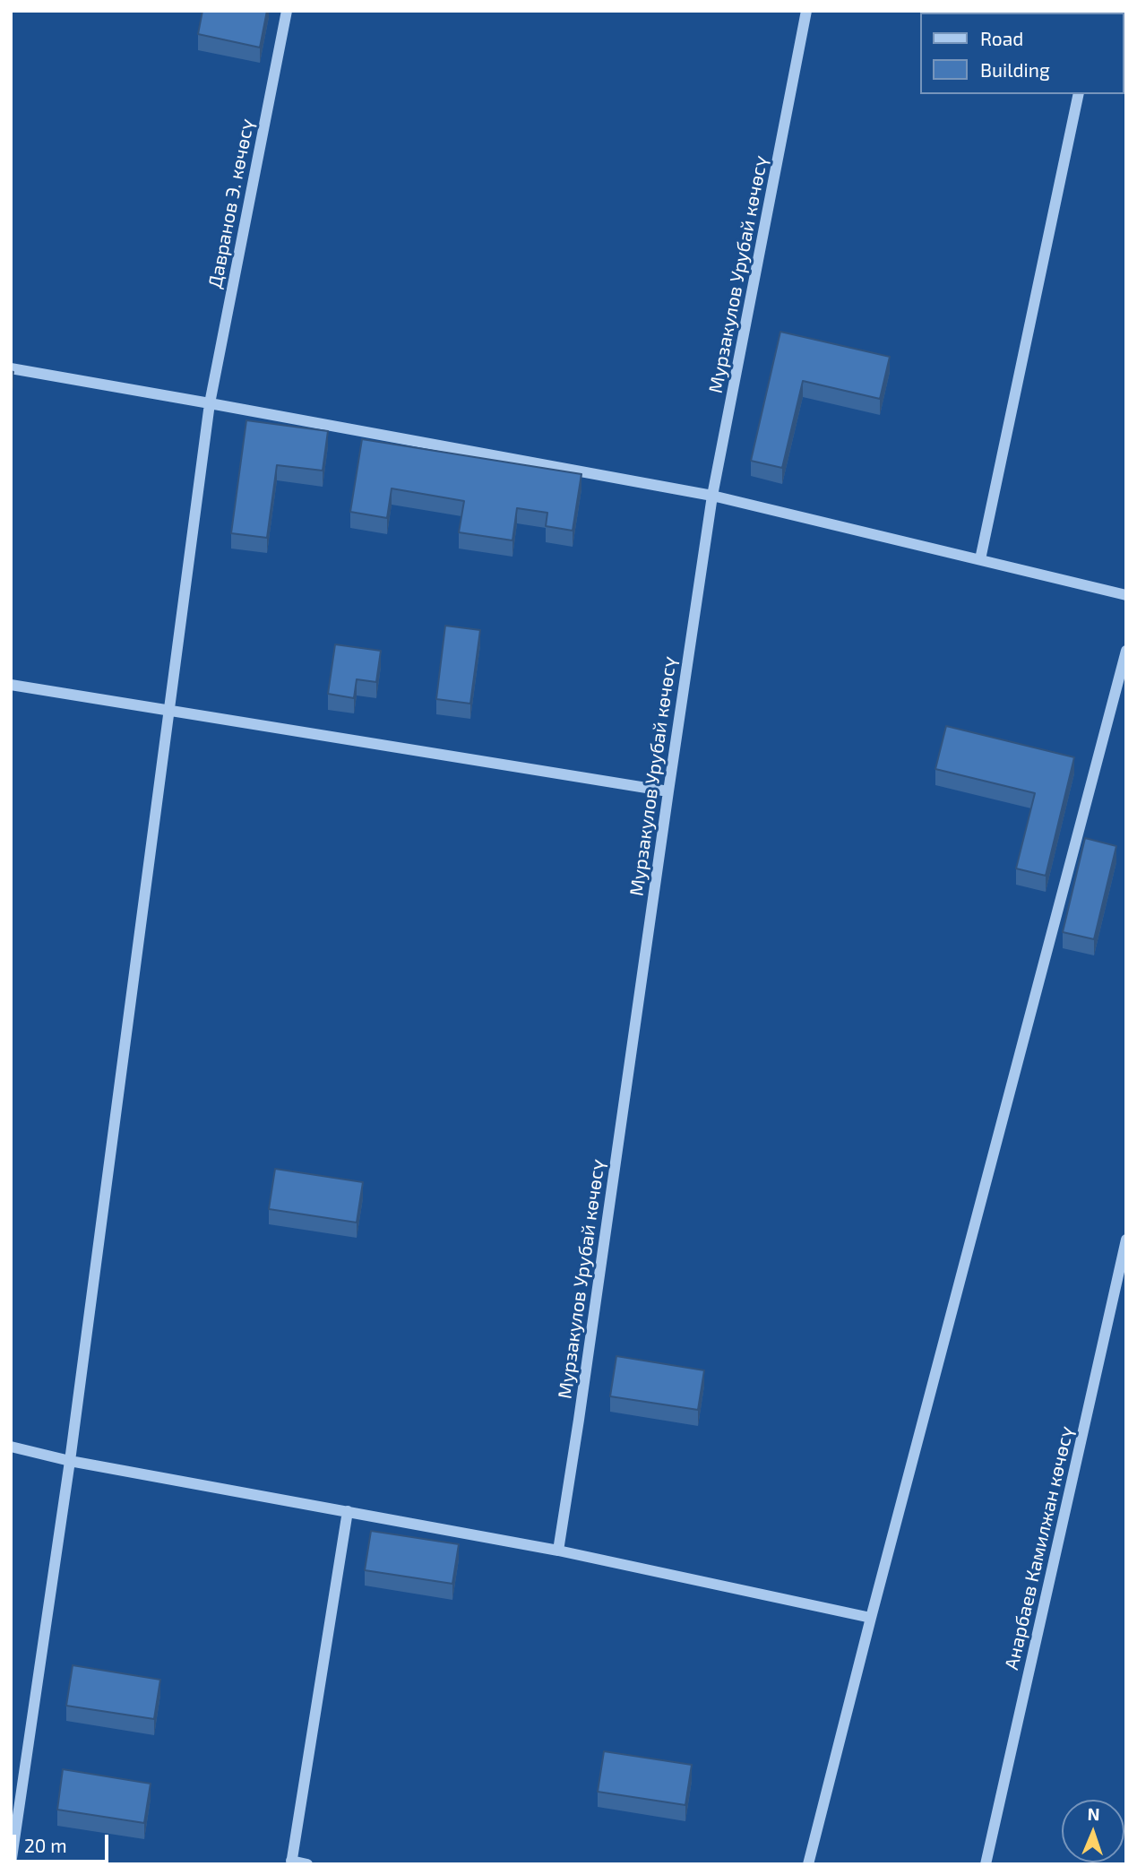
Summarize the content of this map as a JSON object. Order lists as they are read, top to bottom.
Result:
{
  "streets": {
    "street": ["Давранов Э. көчөсү", "Мурзакулов Урубай көчөсү", "Анарбаев Камилжан көчөсү"]
  },
  "legend": ["Road", "Building"],
  "scale_bar": "20 m",
  "north": "top"
}
